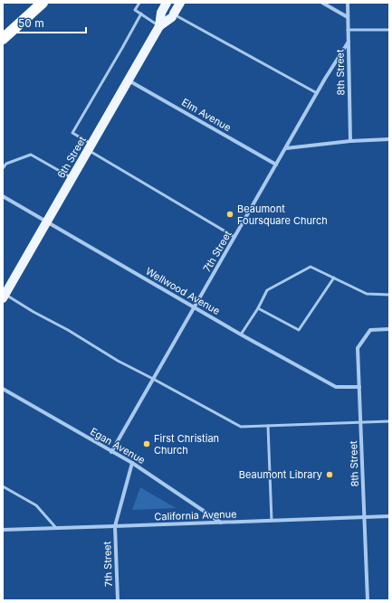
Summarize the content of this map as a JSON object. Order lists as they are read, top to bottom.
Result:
{
  "streets": {
    "main road": ["6th Street"],
    "street": [
      "8th Street",
      "Elm Avenue",
      "7th Street",
      "Wellwood Avenue",
      "Egan Avenue",
      "California Avenue"
    ]
  },
  "crossings": [
    ["8th Street", "7th Street"],
    ["8th Street", "Wellwood Avenue"],
    ["8th Street", "California Avenue"],
    ["Elm Avenue", "6th Street"],
    ["Elm Avenue", "7th Street"],
    ["6th Street", "Wellwood Avenue"],
    ["7th Street", "Wellwood Avenue"],
    ["7th Street", "Egan Avenue"],
    ["7th Street", "California Avenue"],
    ["Egan Avenue", "California Avenue"]
  ],
  "places": ["Beaumont Foursquare Church", "First Christian Church", "Beaumont Library"],
  "scale_bar": "50 m"
}
